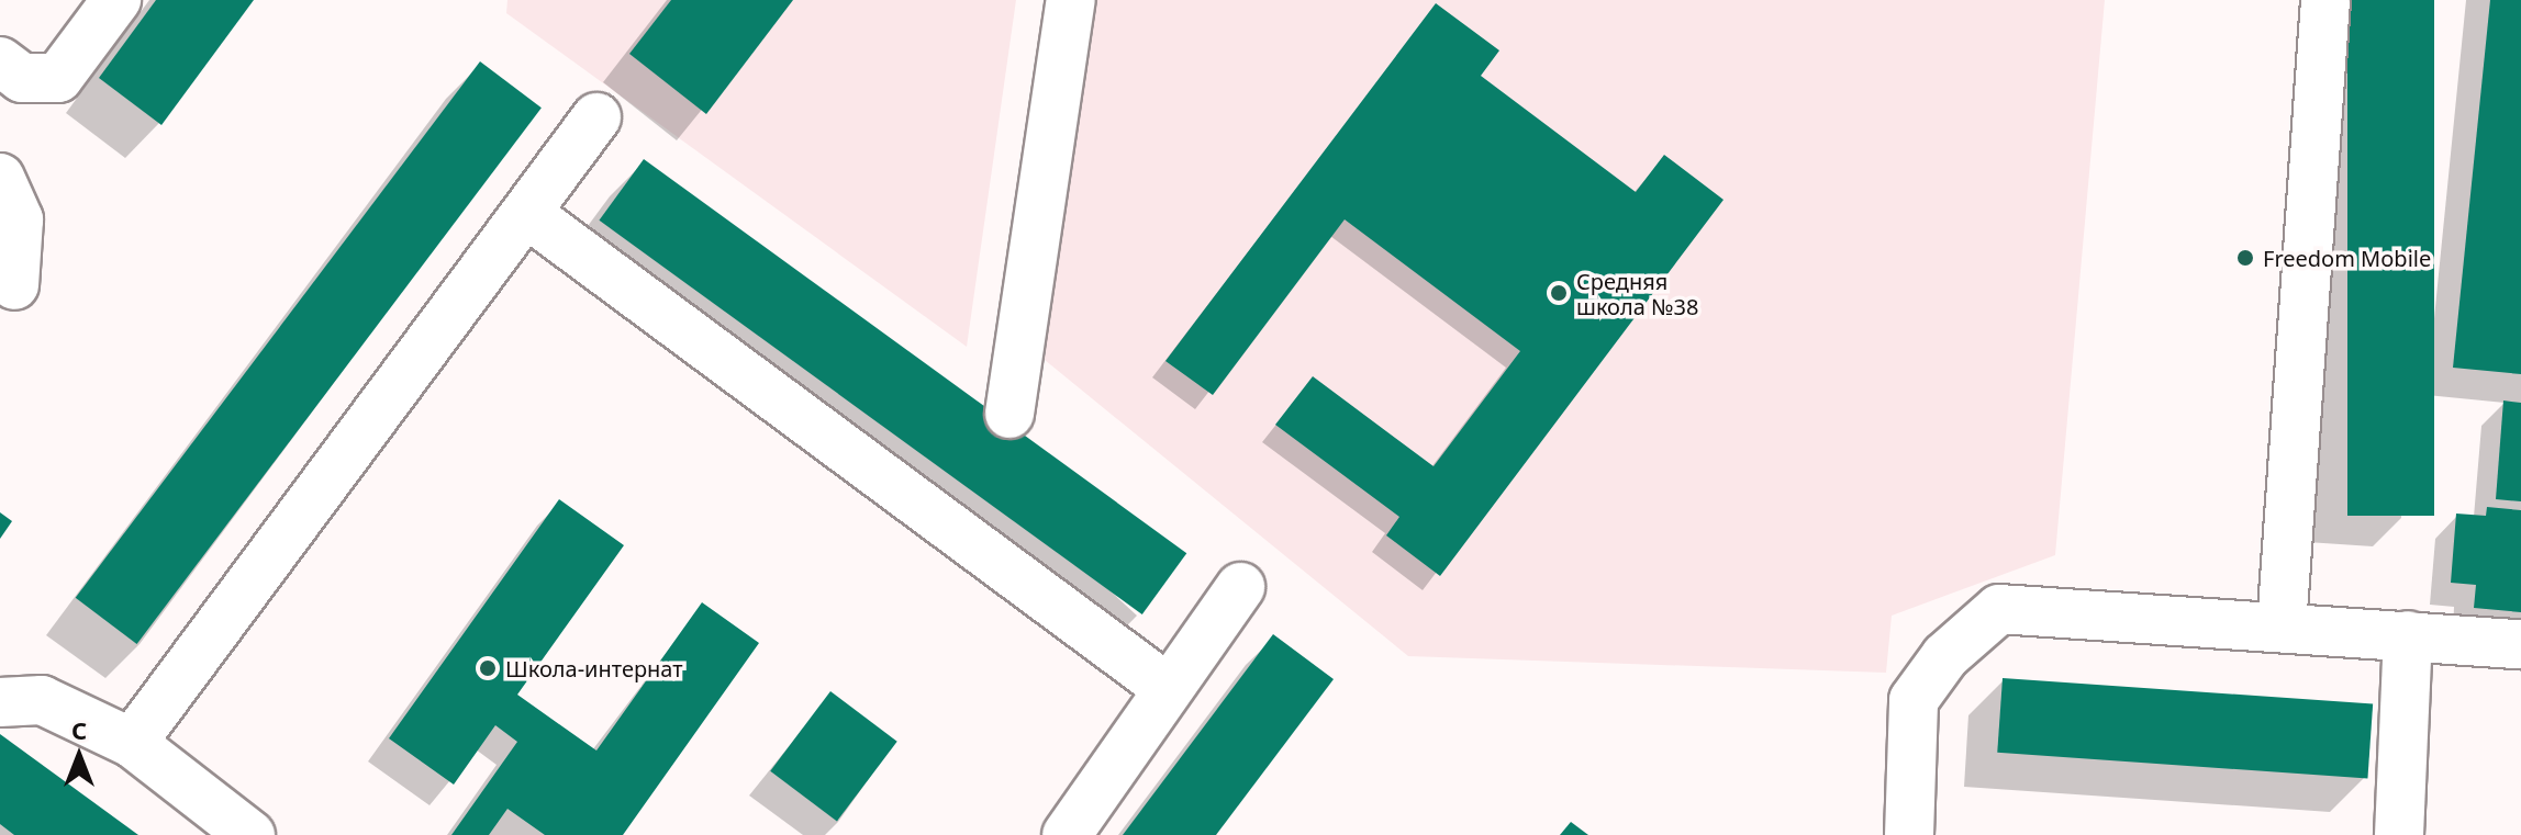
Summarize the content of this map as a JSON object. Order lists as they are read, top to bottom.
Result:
{
  "places": ["Freedom Mobile", "Средняя школа №38", "Школа-интернат"],
  "north": "top"
}
